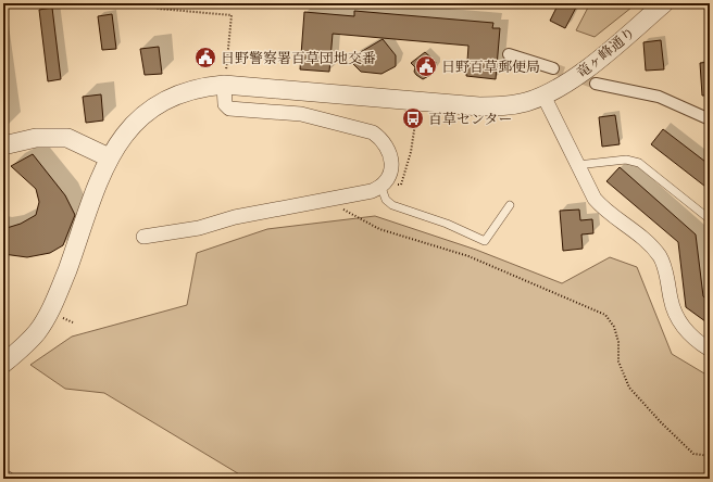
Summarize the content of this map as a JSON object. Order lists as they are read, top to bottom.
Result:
{
  "streets": {
    "street": ["竜ヶ峰通り"]
  },
  "places": {
    "public building": ["日野警察署百草団地交番", "日野百草郵便局"],
    "bus stop": ["百草センター"]
  }
}
